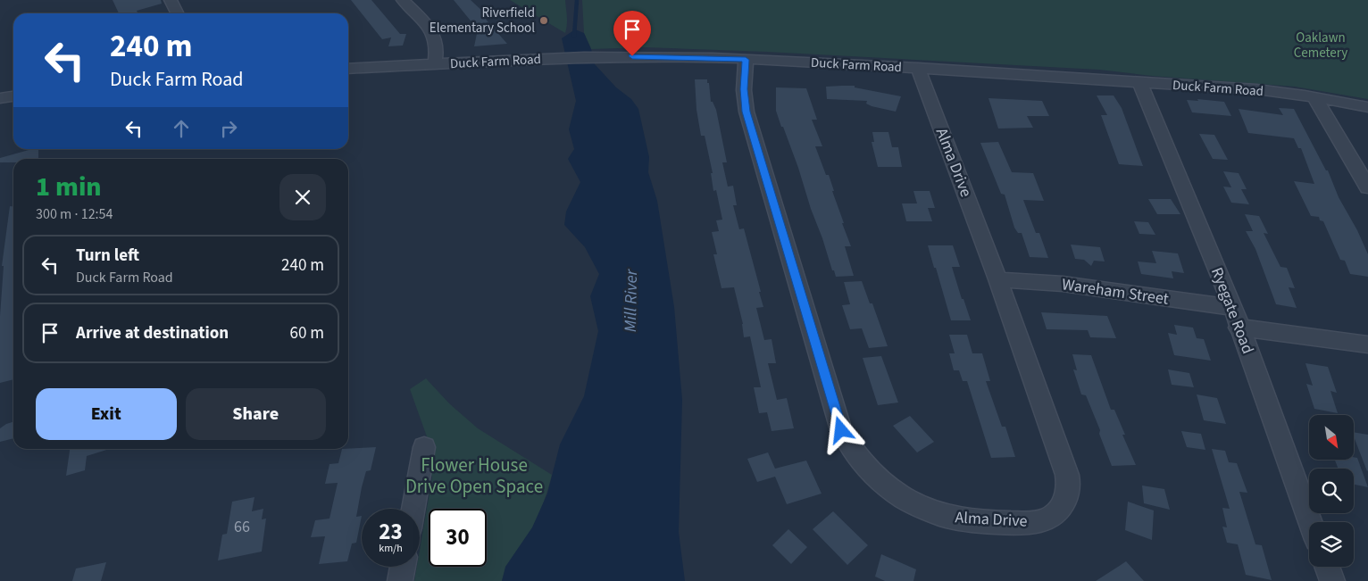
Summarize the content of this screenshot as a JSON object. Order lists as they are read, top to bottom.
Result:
{
  "streets": {
    "street": [
      "Duck Farm Road",
      "Alma Drive",
      "Wareham Street",
      "Ryegate Road"
    ]
  },
  "crossings": [
    ["Duck Farm Road", "Alma Drive"],
    ["Duck Farm Road", "Ryegate Road"],
    ["Alma Drive", "Wareham Street"],
    ["Wareham Street", "Ryegate Road"]
  ],
  "water": ["Mill River"],
  "parks": ["Oaklawn Cemetery", "Flower House Drive Open Space"],
  "places": ["Riverfield Elementary School"],
  "house_numbers": ["66"],
  "north": "bottom right",
  "page": {
    "turn": ["240 m", "Duck Farm Road"],
    "heading": ["1 min", "300 m · 12:54"],
    "list": [
      {
        "name": "Turn left",
        "note": "Duck Farm Road",
        "value": "240 m"
      },
      {
        "name": "Arrive at destination",
        "value": "60 m"
      }
    ],
    "buttons": ["Exit", "Share"],
    "speed": "23 km/h",
    "limit": "30"
  }
}
